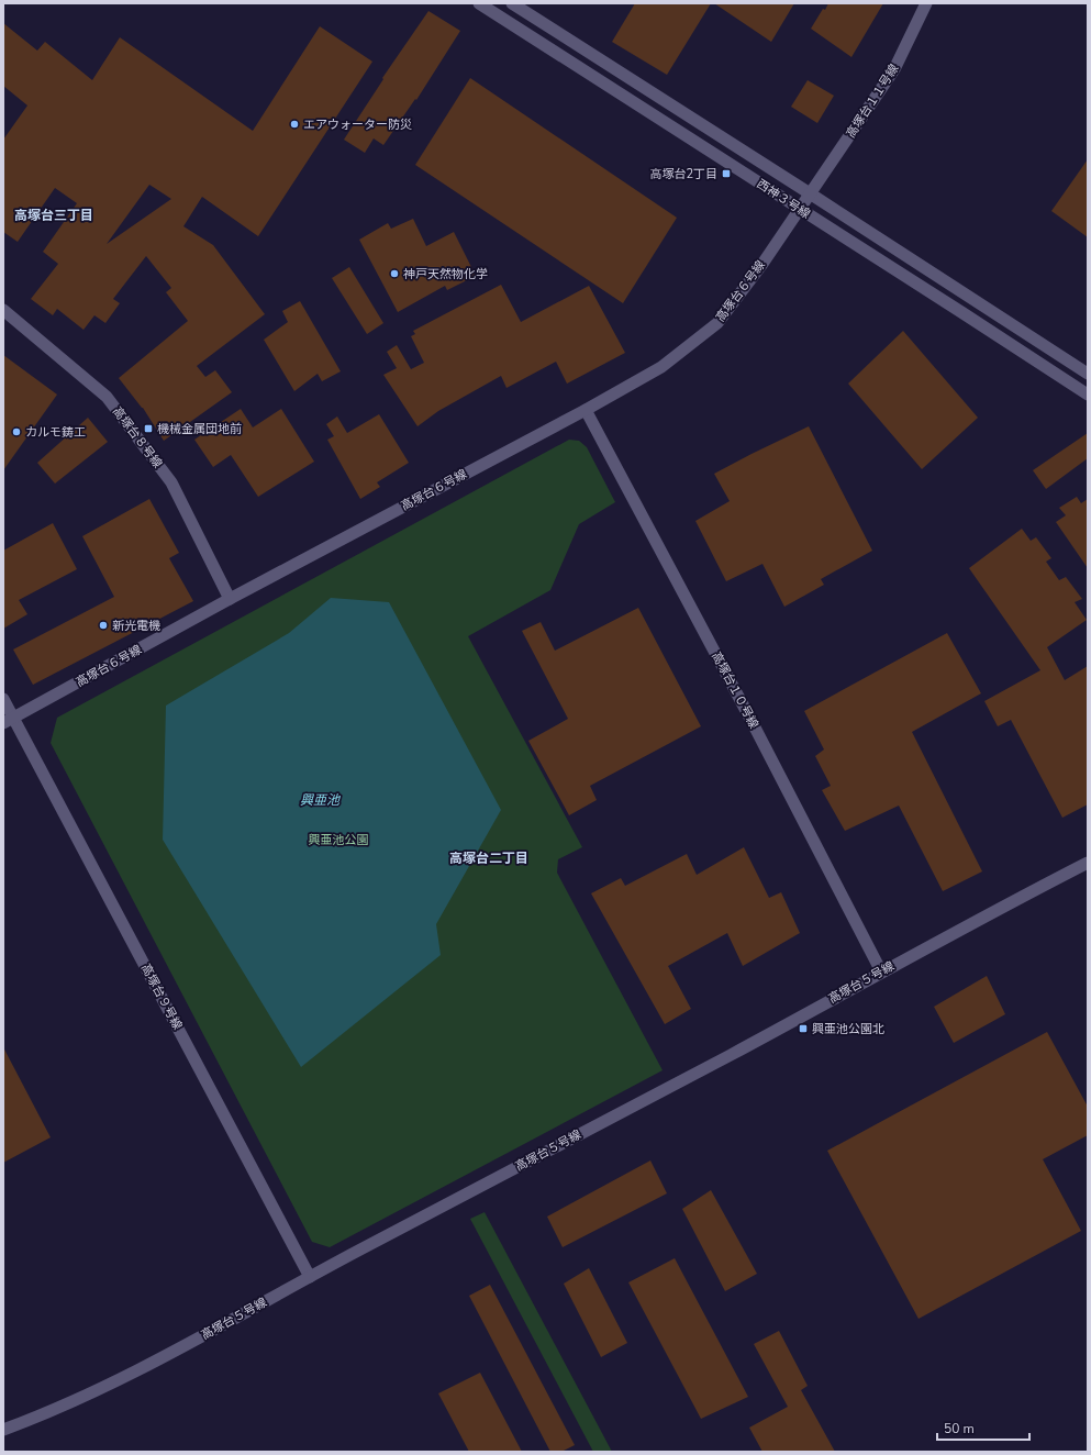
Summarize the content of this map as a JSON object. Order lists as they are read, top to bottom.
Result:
{
  "streets": {
    "street": [
      "高塚台１１号線",
      "西神３号線",
      "高塚台６号線",
      "高塚台８号線",
      "高塚台１０号線",
      "高塚台５号線",
      "高塚台９号線"
    ]
  },
  "crossings": [
    ["高塚台１１号線", "西神３号線"],
    ["高塚台１１号線", "高塚台６号線"],
    ["西神３号線", "高塚台６号線"],
    ["高塚台６号線", "高塚台８号線"],
    ["高塚台６号線", "高塚台１０号線"],
    ["高塚台６号線", "高塚台９号線"],
    ["高塚台１０号線", "高塚台５号線"],
    ["高塚台５号線", "高塚台９号線"]
  ],
  "districts": ["高塚台三丁目", "高塚台二丁目"],
  "water": ["興亜池"],
  "parks": ["興亜池公園"],
  "places": {
    "other": [
      "エアウォーター防災",
      "神戸天然物化学",
      "カルモ鋳工",
      "新光電機"
    ],
    "transit": ["高塚台2丁目", "機械金属団地前", "興亜池公園北"]
  },
  "scale_bar": "50 m"
}
